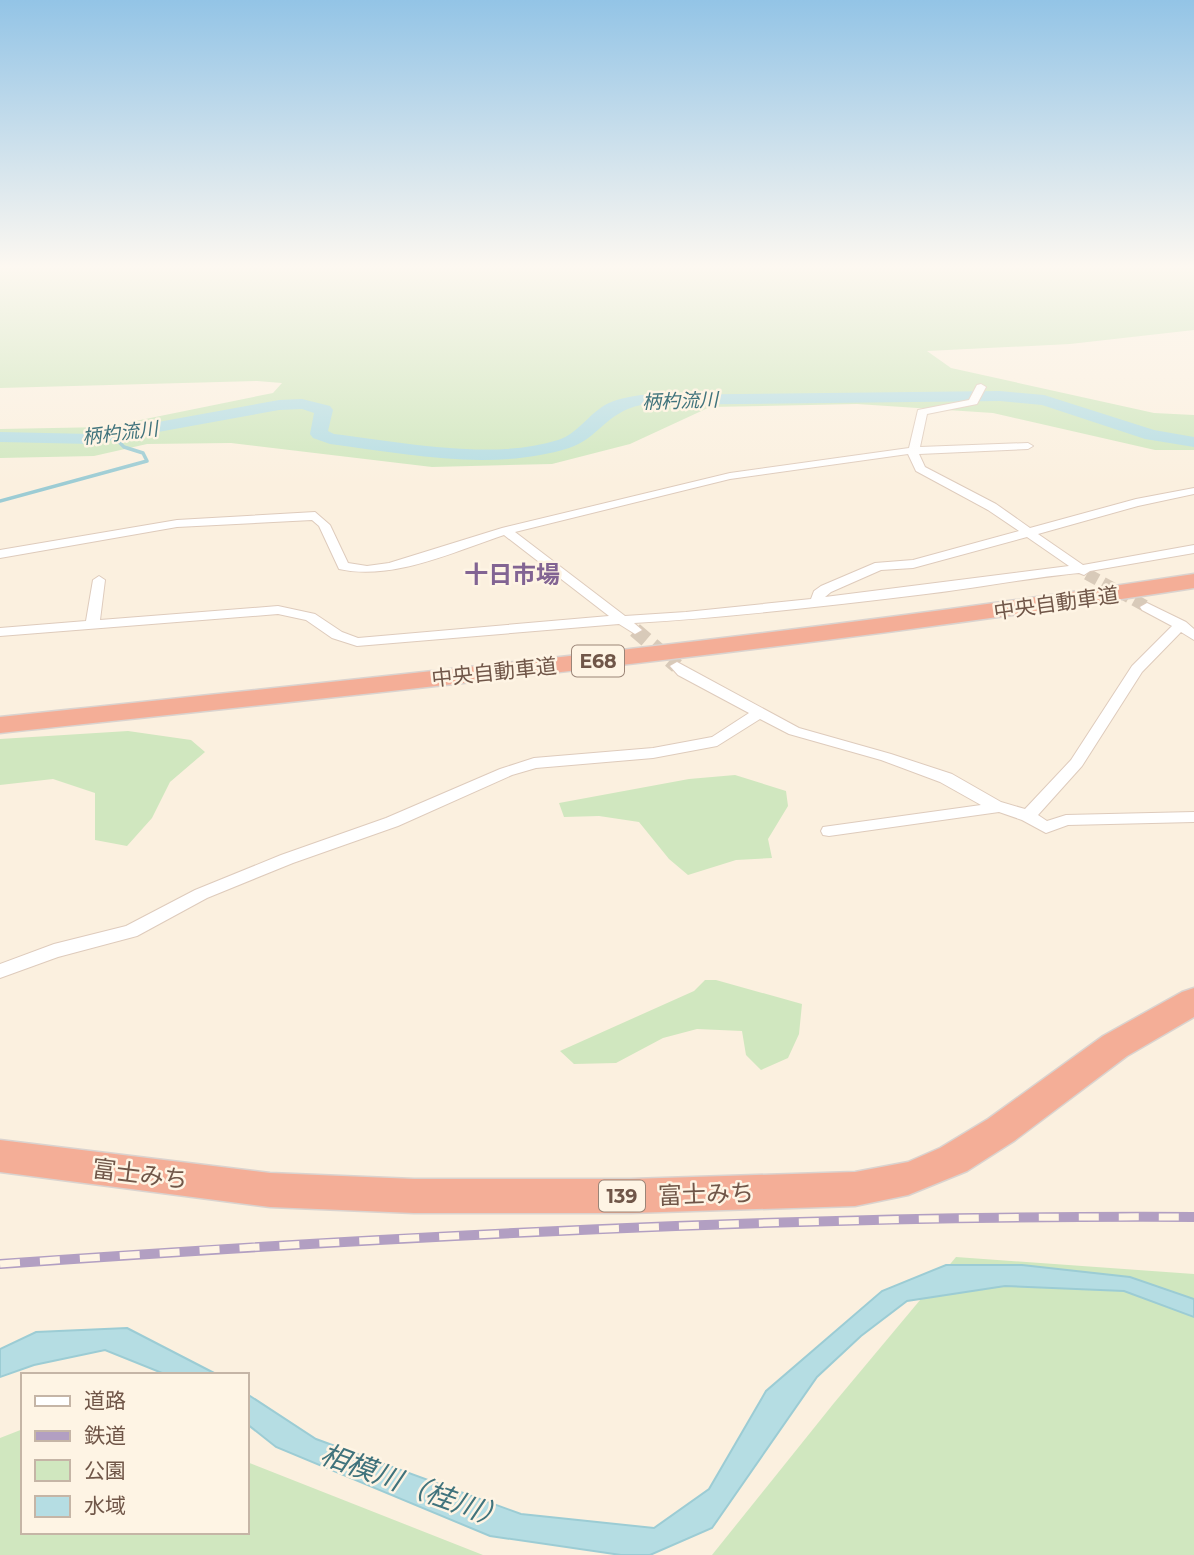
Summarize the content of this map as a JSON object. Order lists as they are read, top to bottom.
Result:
{
  "streets": {
    "highway": [
      "中央自動車道",
      "E68",
      "富士みち",
      "139"
    ]
  },
  "districts": ["十日市場"],
  "water": ["柄杓流川", "相模川（桂川）"],
  "legend": [
    "道路",
    "鉄道",
    "公園",
    "水域"
  ]
}
